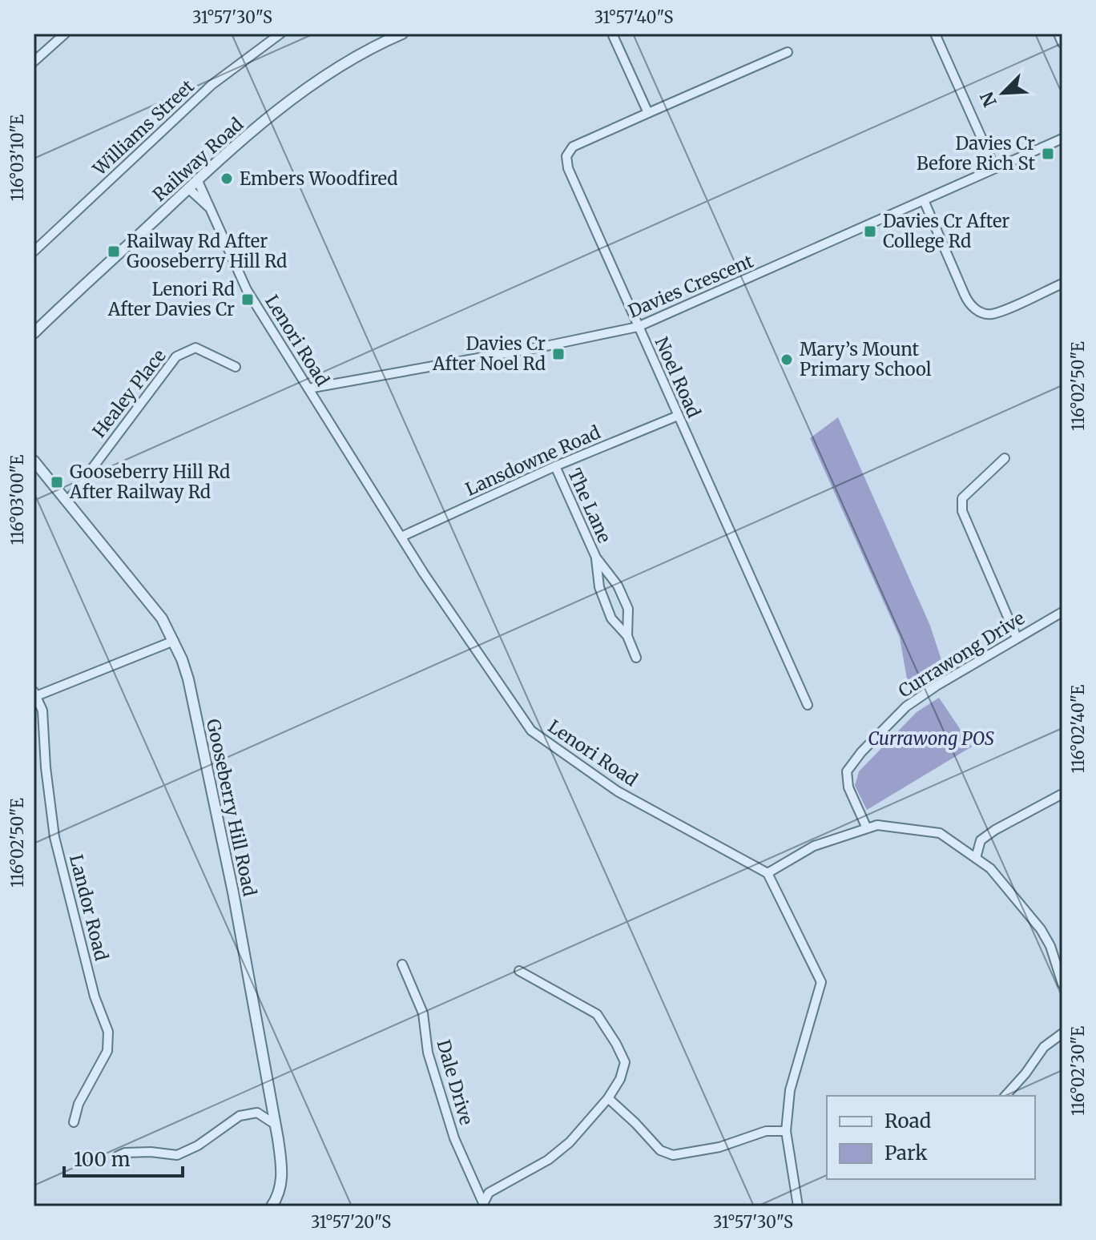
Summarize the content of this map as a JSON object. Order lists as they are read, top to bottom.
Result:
{
  "streets": {
    "street": [
      "Williams Street",
      "Railway Road",
      "Davies Crescent",
      "Lenori Road",
      "Noel Road",
      "Healey Place",
      "Lansdowne Road",
      "The Lane",
      "Currawong Drive",
      "Gooseberry Hill Road",
      "Landor Road",
      "Dale Drive"
    ]
  },
  "crossings": [
    ["Railway Road", "Lenori Road"],
    ["Davies Crescent", "Lenori Road"],
    ["Davies Crescent", "Noel Road"],
    ["Lenori Road", "Lansdowne Road"],
    ["Noel Road", "Lansdowne Road"],
    ["Healey Place", "Gooseberry Hill Road"],
    ["Lansdowne Road", "The Lane"]
  ],
  "parks": ["Currawong POS"],
  "places": {
    "transit": [
      "Davies Cr Before Rich St",
      "Davies Cr After College Rd",
      "Railway Rd After Gooseberry Hill Rd",
      "Lenori Rd After Davies Cr",
      "Davies Cr After Noel Rd",
      "Gooseberry Hill Rd After Railway Rd"
    ],
    "other": ["Embers Woodfired", "Mary’s Mount Primary School"]
  },
  "legend": ["Road", "Park"],
  "scale_bar": "100 m",
  "north": "bottom left",
  "coordinates": [
    "31°57'30\"S",
    "31°57'40\"S",
    "116°03'10\"E",
    "116°02'50\"E",
    "116°03'00\"E",
    "116°02'40\"E",
    "116°02'30\"E",
    "31°57'20\"S"
  ]
}
